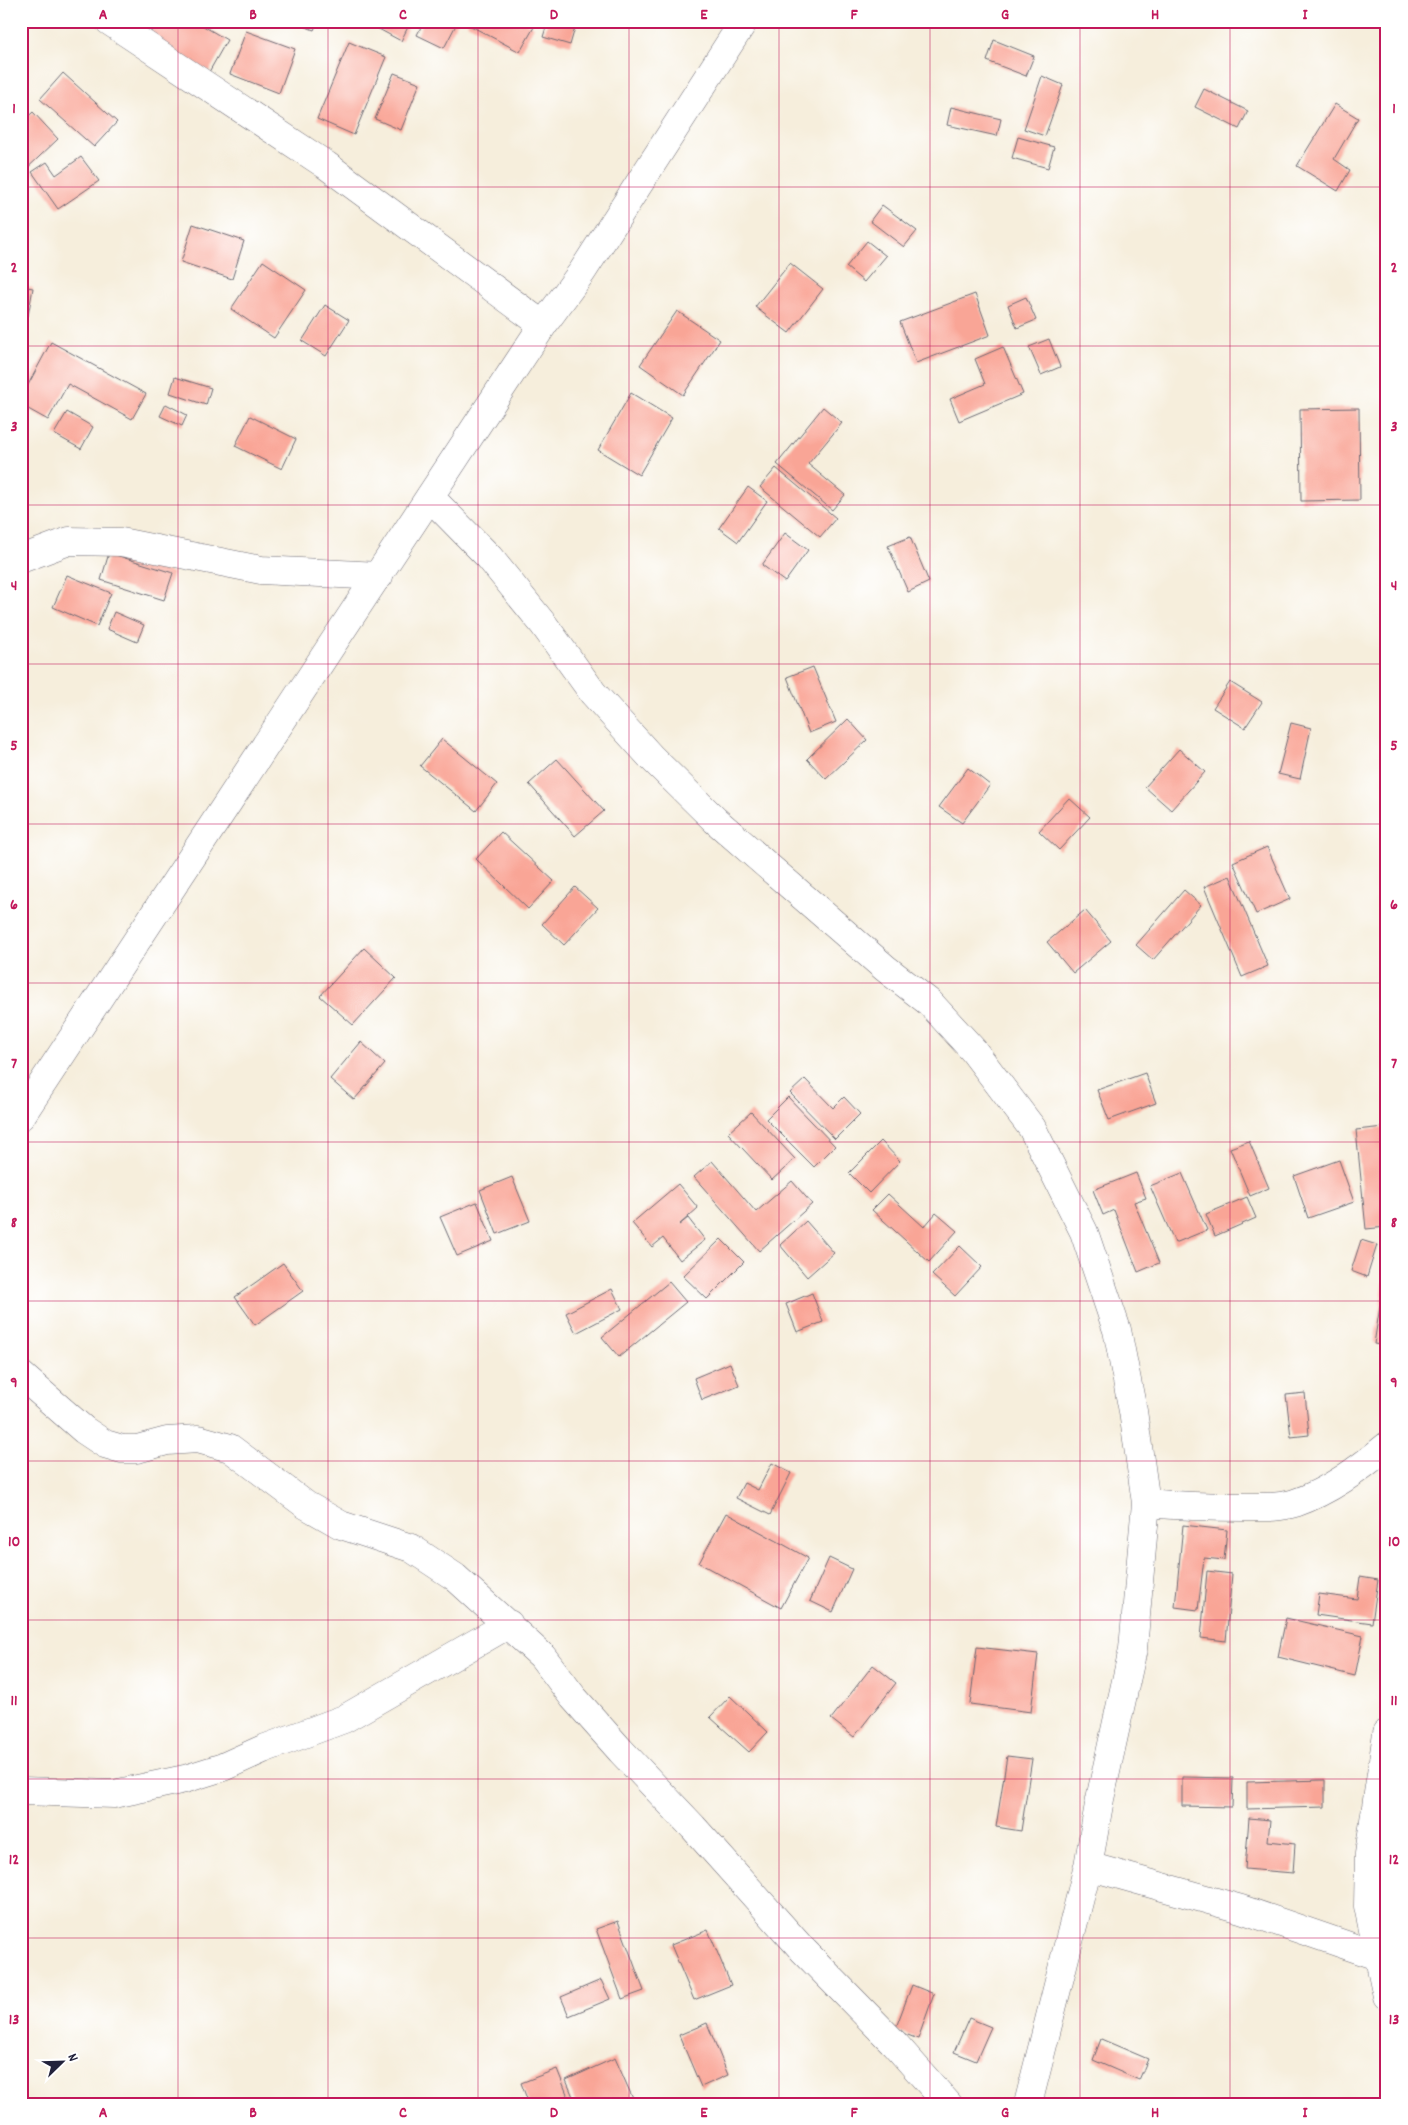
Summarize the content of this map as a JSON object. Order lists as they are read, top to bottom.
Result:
{
  "north": "top right",
  "grid": {
    "columns": [
      "A",
      "B",
      "C",
      "D",
      "E",
      "F",
      "G",
      "H",
      "I"
    ],
    "rows": [
      "1",
      "2",
      "3",
      "4",
      "5",
      "6",
      "7",
      "8",
      "9",
      "10",
      "11",
      "12",
      "13"
    ]
  }
}
